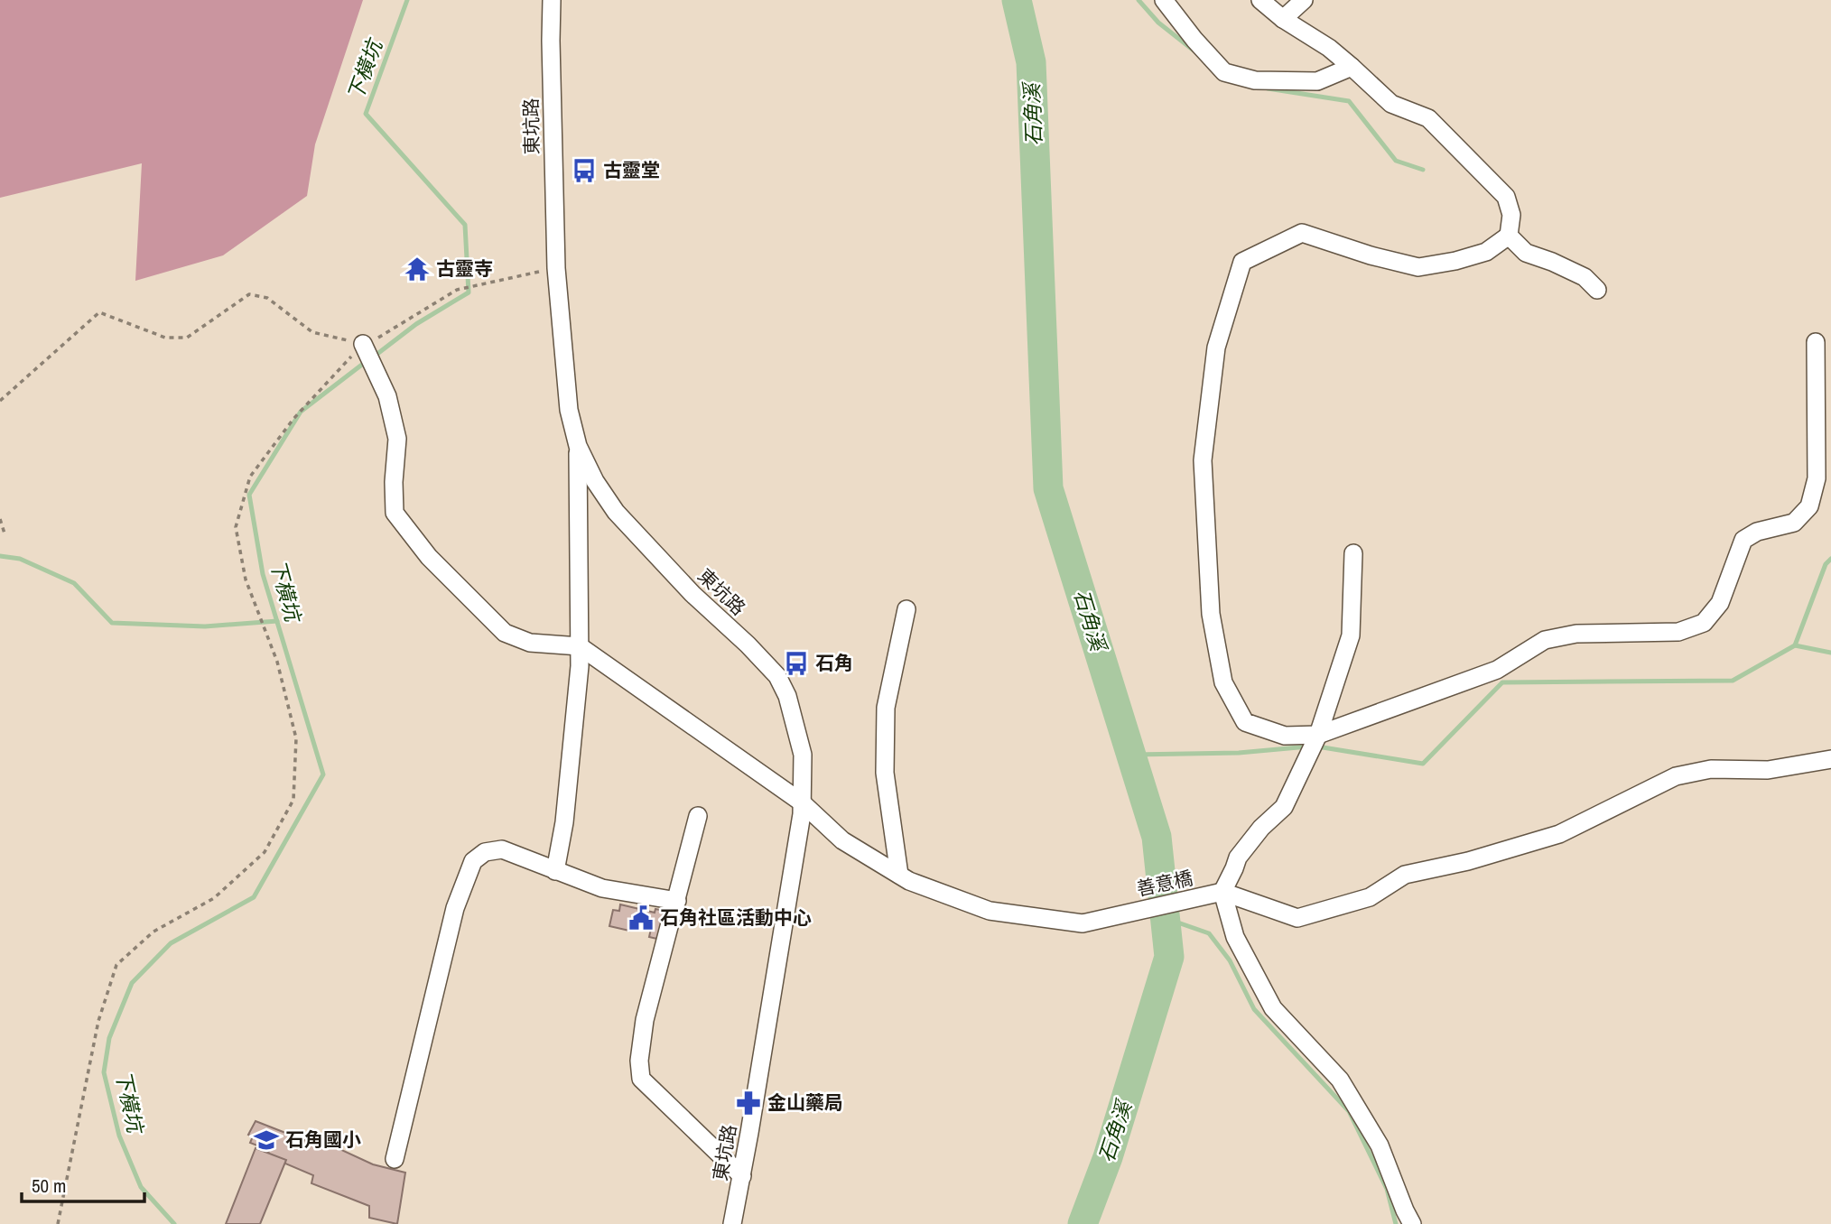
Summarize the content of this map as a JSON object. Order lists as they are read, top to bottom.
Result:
{
  "streets": {
    "street": ["東坑路", "善意橋"]
  },
  "crossings": [
    ["東坑路", "善意橋"]
  ],
  "water": ["下橫坑", "石角溪"],
  "places": {
    "bus stop": ["古靈堂", "石角"],
    "temple": ["古靈寺"],
    "public building": ["石角社區活動中心"],
    "pharmacy": ["金山藥局"],
    "school or university": ["石角國小"]
  },
  "scale_bar": "50 m"
}
